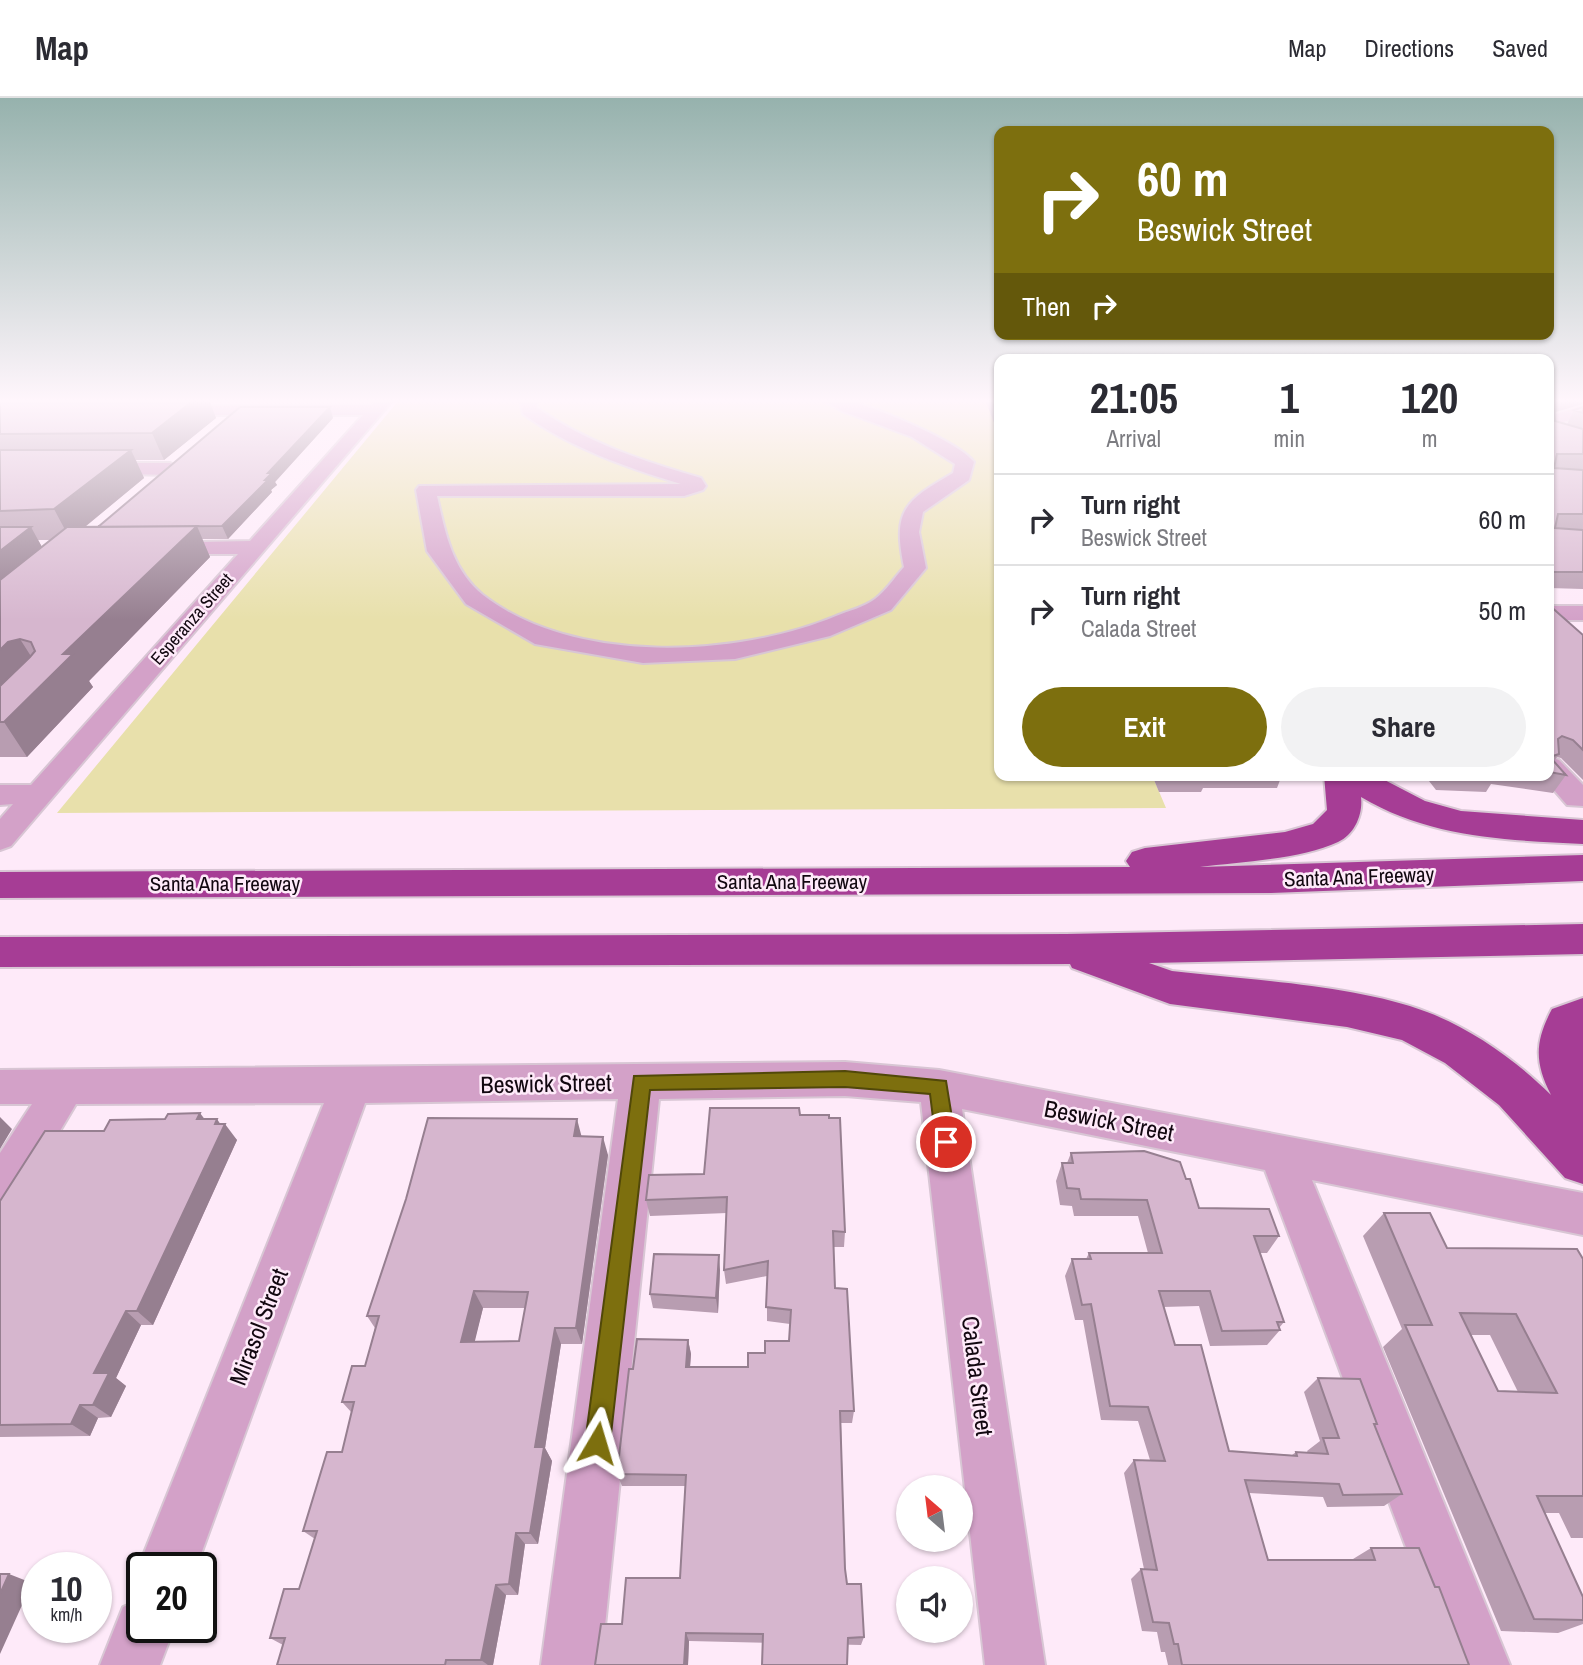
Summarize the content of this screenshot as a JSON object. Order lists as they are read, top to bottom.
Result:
{
  "streets": {
    "highway": ["Santa Ana Freeway"],
    "street": [
      "Esperanza Street",
      "Beswick Street",
      "Mirasol Street",
      "Calada Street"
    ]
  },
  "crossings": [
    ["Beswick Street", "Mirasol Street"],
    ["Beswick Street", "Calada Street"]
  ],
  "north": "top left",
  "page": {
    "header": "Map",
    "nav": ["Map", "Directions", "Saved"],
    "turn": ["60 m", "Beswick Street"],
    "then": "Then",
    "eta": [
      "21:05",
      "Arrival",
      "1",
      "min",
      "120",
      "m"
    ],
    "list": [
      {
        "name": "Turn right",
        "note": "Beswick Street",
        "value": "60 m"
      },
      {
        "name": "Turn right",
        "note": "Calada Street",
        "value": "50 m"
      }
    ],
    "buttons": ["Exit", "Share"],
    "speed": "10 km/h",
    "limit": "20"
  }
}
